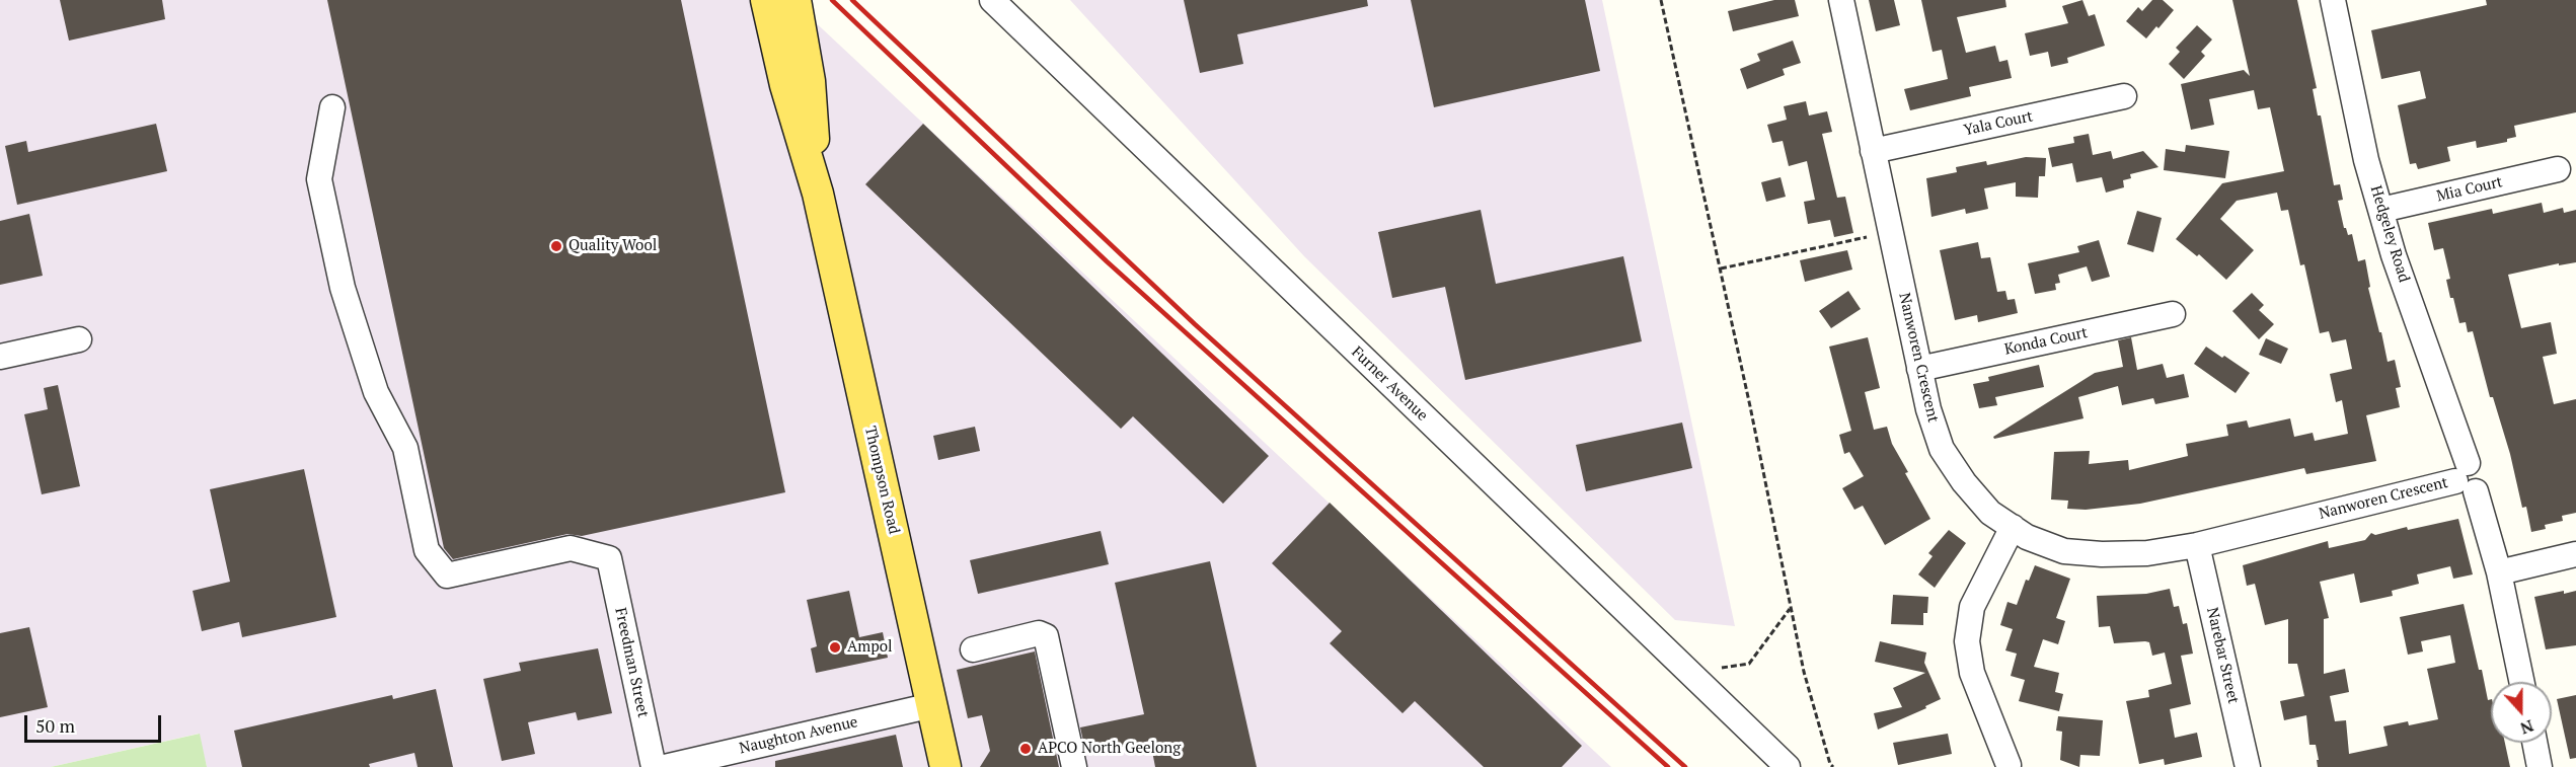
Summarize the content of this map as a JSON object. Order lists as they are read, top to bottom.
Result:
{
  "streets": {
    "main road": ["Thompson Road"],
    "street": [
      "Yala Court",
      "Mia Court",
      "Hedgeley Road",
      "Konda Court",
      "Nanworen Crescent",
      "Furner Avenue",
      "Narebar Street",
      "Freedman Street",
      "Naughton Avenue"
    ]
  },
  "crossings": [
    ["Yala Court", "Nanworen Crescent"],
    ["Mia Court", "Hedgeley Road"],
    ["Hedgeley Road", "Nanworen Crescent"],
    ["Konda Court", "Nanworen Crescent"],
    ["Nanworen Crescent", "Narebar Street"],
    ["Thompson Road", "Naughton Avenue"]
  ],
  "places": ["Quality Wool", "Ampol", "APCO North Geelong"],
  "scale_bar": "50 m",
  "north": "bottom"
}
